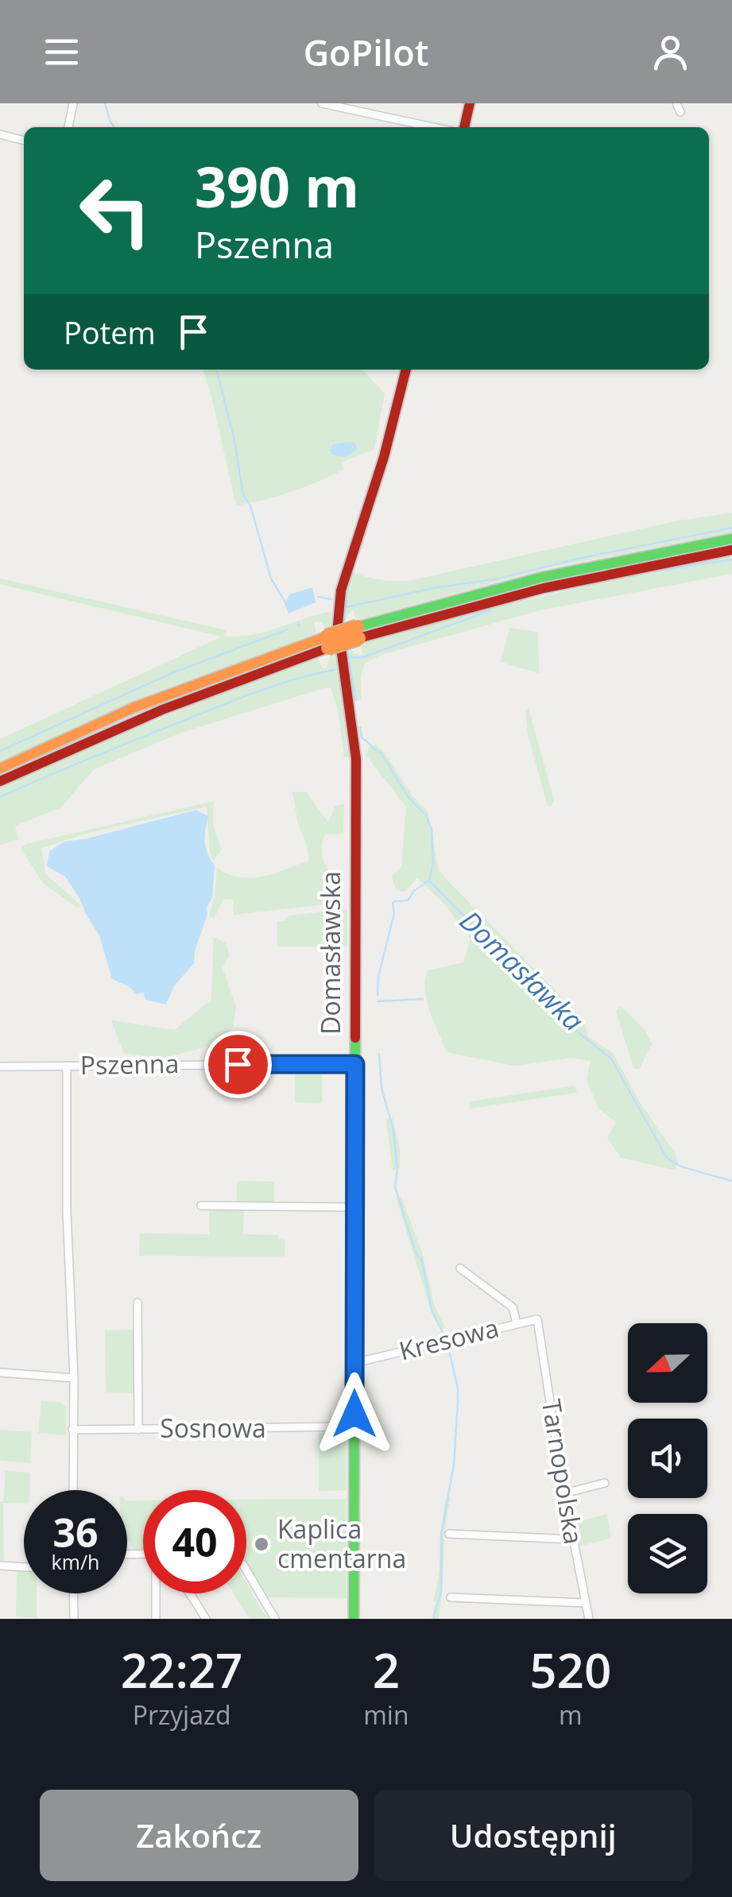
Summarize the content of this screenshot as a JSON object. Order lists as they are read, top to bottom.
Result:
{
  "streets": {
    "main road": ["Domasławska"],
    "street": [
      "Pszenna",
      "Kresowa",
      "Sosnowa",
      "Tarnopolska"
    ]
  },
  "crossings": [
    ["Domasławska", "Pszenna"],
    ["Domasławska", "Kresowa"],
    ["Domasławska", "Sosnowa"],
    ["Kresowa", "Tarnopolska"]
  ],
  "water": ["Domasławka"],
  "places": ["Kaplica cmentarna"],
  "north": "left",
  "page": {
    "header": "GoPilot",
    "turn": ["390 m", "Pszenna"],
    "then": "Potem",
    "speed": "36 km/h",
    "limit": "40",
    "eta": [
      "22:27",
      "Przyjazd",
      "2",
      "min",
      "520",
      "m"
    ],
    "buttons": ["Zakończ", "Udostępnij"]
  }
}
